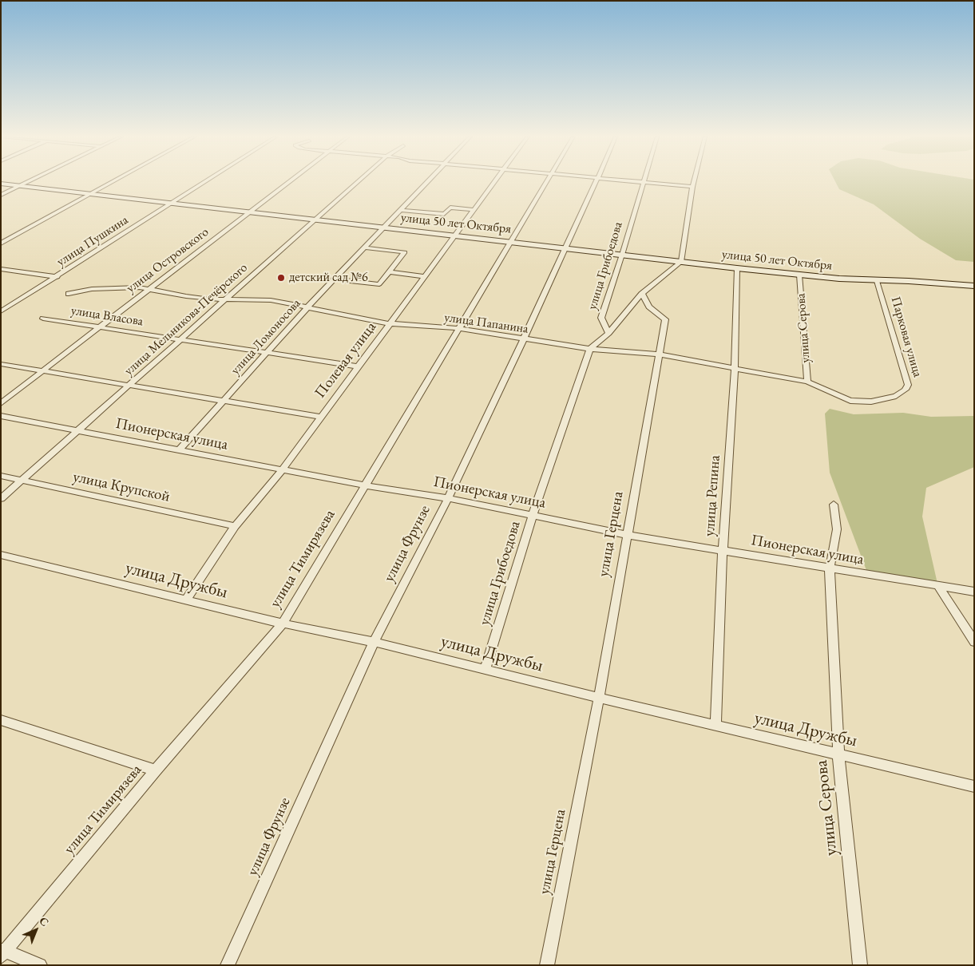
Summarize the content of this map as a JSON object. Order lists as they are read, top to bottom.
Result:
{
  "streets": {
    "street": [
      "улица 50 лет Октября",
      "улица Пушкина",
      "улица Островского",
      "улица Грибоедова",
      "улица Власова",
      "улица Мельникова-Печёрского",
      "улица Папанина",
      "улица Серова",
      "улица Ломоносова",
      "Парковая улица",
      "Полевая улица",
      "Пионерская улица",
      "улица Крупской",
      "улица Репина",
      "улица Герцена",
      "улица Фрунзе",
      "улица Тимирязева",
      "улица Дружбы"
    ]
  },
  "crossings": [
    ["улица 50 лет Октября", "улица Пушкина"],
    ["улица 50 лет Октября", "улица Островского"],
    ["улица 50 лет Октября", "улица Грибоедова"],
    ["улица 50 лет Октября", "улица Мельникова-Печёрского"],
    ["улица 50 лет Октября", "улица Серова"],
    ["улица 50 лет Октября", "улица Ломоносова"],
    ["улица 50 лет Октября", "Парковая улица"],
    ["улица 50 лет Октября", "Полевая улица"],
    ["улица 50 лет Октября", "улица Репина"],
    ["улица 50 лет Октября", "улица Фрунзе"],
    ["улица 50 лет Октября", "улица Тимирязева"],
    ["улица Островского", "улица Власова"],
    ["улица Островского", "улица Папанина"],
    ["улица Грибоедова", "улица Папанина"],
    ["улица Грибоедова", "Пионерская улица"],
    ["улица Грибоедова", "улица Дружбы"],
    ["улица Власова", "улица Мельникова-Печёрского"],
    ["улица Власова", "улица Ломоносова"],
    ["улица Власова", "Полевая улица"],
    ["улица Мельникова-Печёрского", "улица Папанина"],
    ["улица Мельникова-Печёрского", "Пионерская улица"],
    ["улица Мельникова-Печёрского", "улица Крупской"],
    ["улица Папанина", "улица Серова"],
    ["улица Папанина", "улица Ломоносова"],
    ["улица Папанина", "Парковая улица"],
    ["улица Папанина", "Полевая улица"],
    ["улица Папанина", "улица Репина"],
    ["улица Папанина", "улица Герцена"],
    ["улица Папанина", "улица Фрунзе"],
    ["улица Папанина", "улица Тимирязева"],
    ["улица Серова", "Пионерская улица"],
    ["улица Серова", "улица Дружбы"],
    ["улица Ломоносова", "Пионерская улица"],
    ["Полевая улица", "Пионерская улица"],
    ["Полевая улица", "улица Крупской"],
    ["Полевая улица", "улица Дружбы"],
    ["Пионерская улица", "улица Репина"],
    ["Пионерская улица", "улица Герцена"],
    ["Пионерская улица", "улица Фрунзе"],
    ["Пионерская улица", "улица Тимирязева"],
    ["улица Репина", "улица Дружбы"],
    ["улица Герцена", "улица Дружбы"],
    ["улица Фрунзе", "улица Дружбы"],
    ["улица Тимирязева", "улица Дружбы"]
  ],
  "places": ["детский сад №6"],
  "north": "top right"
}
